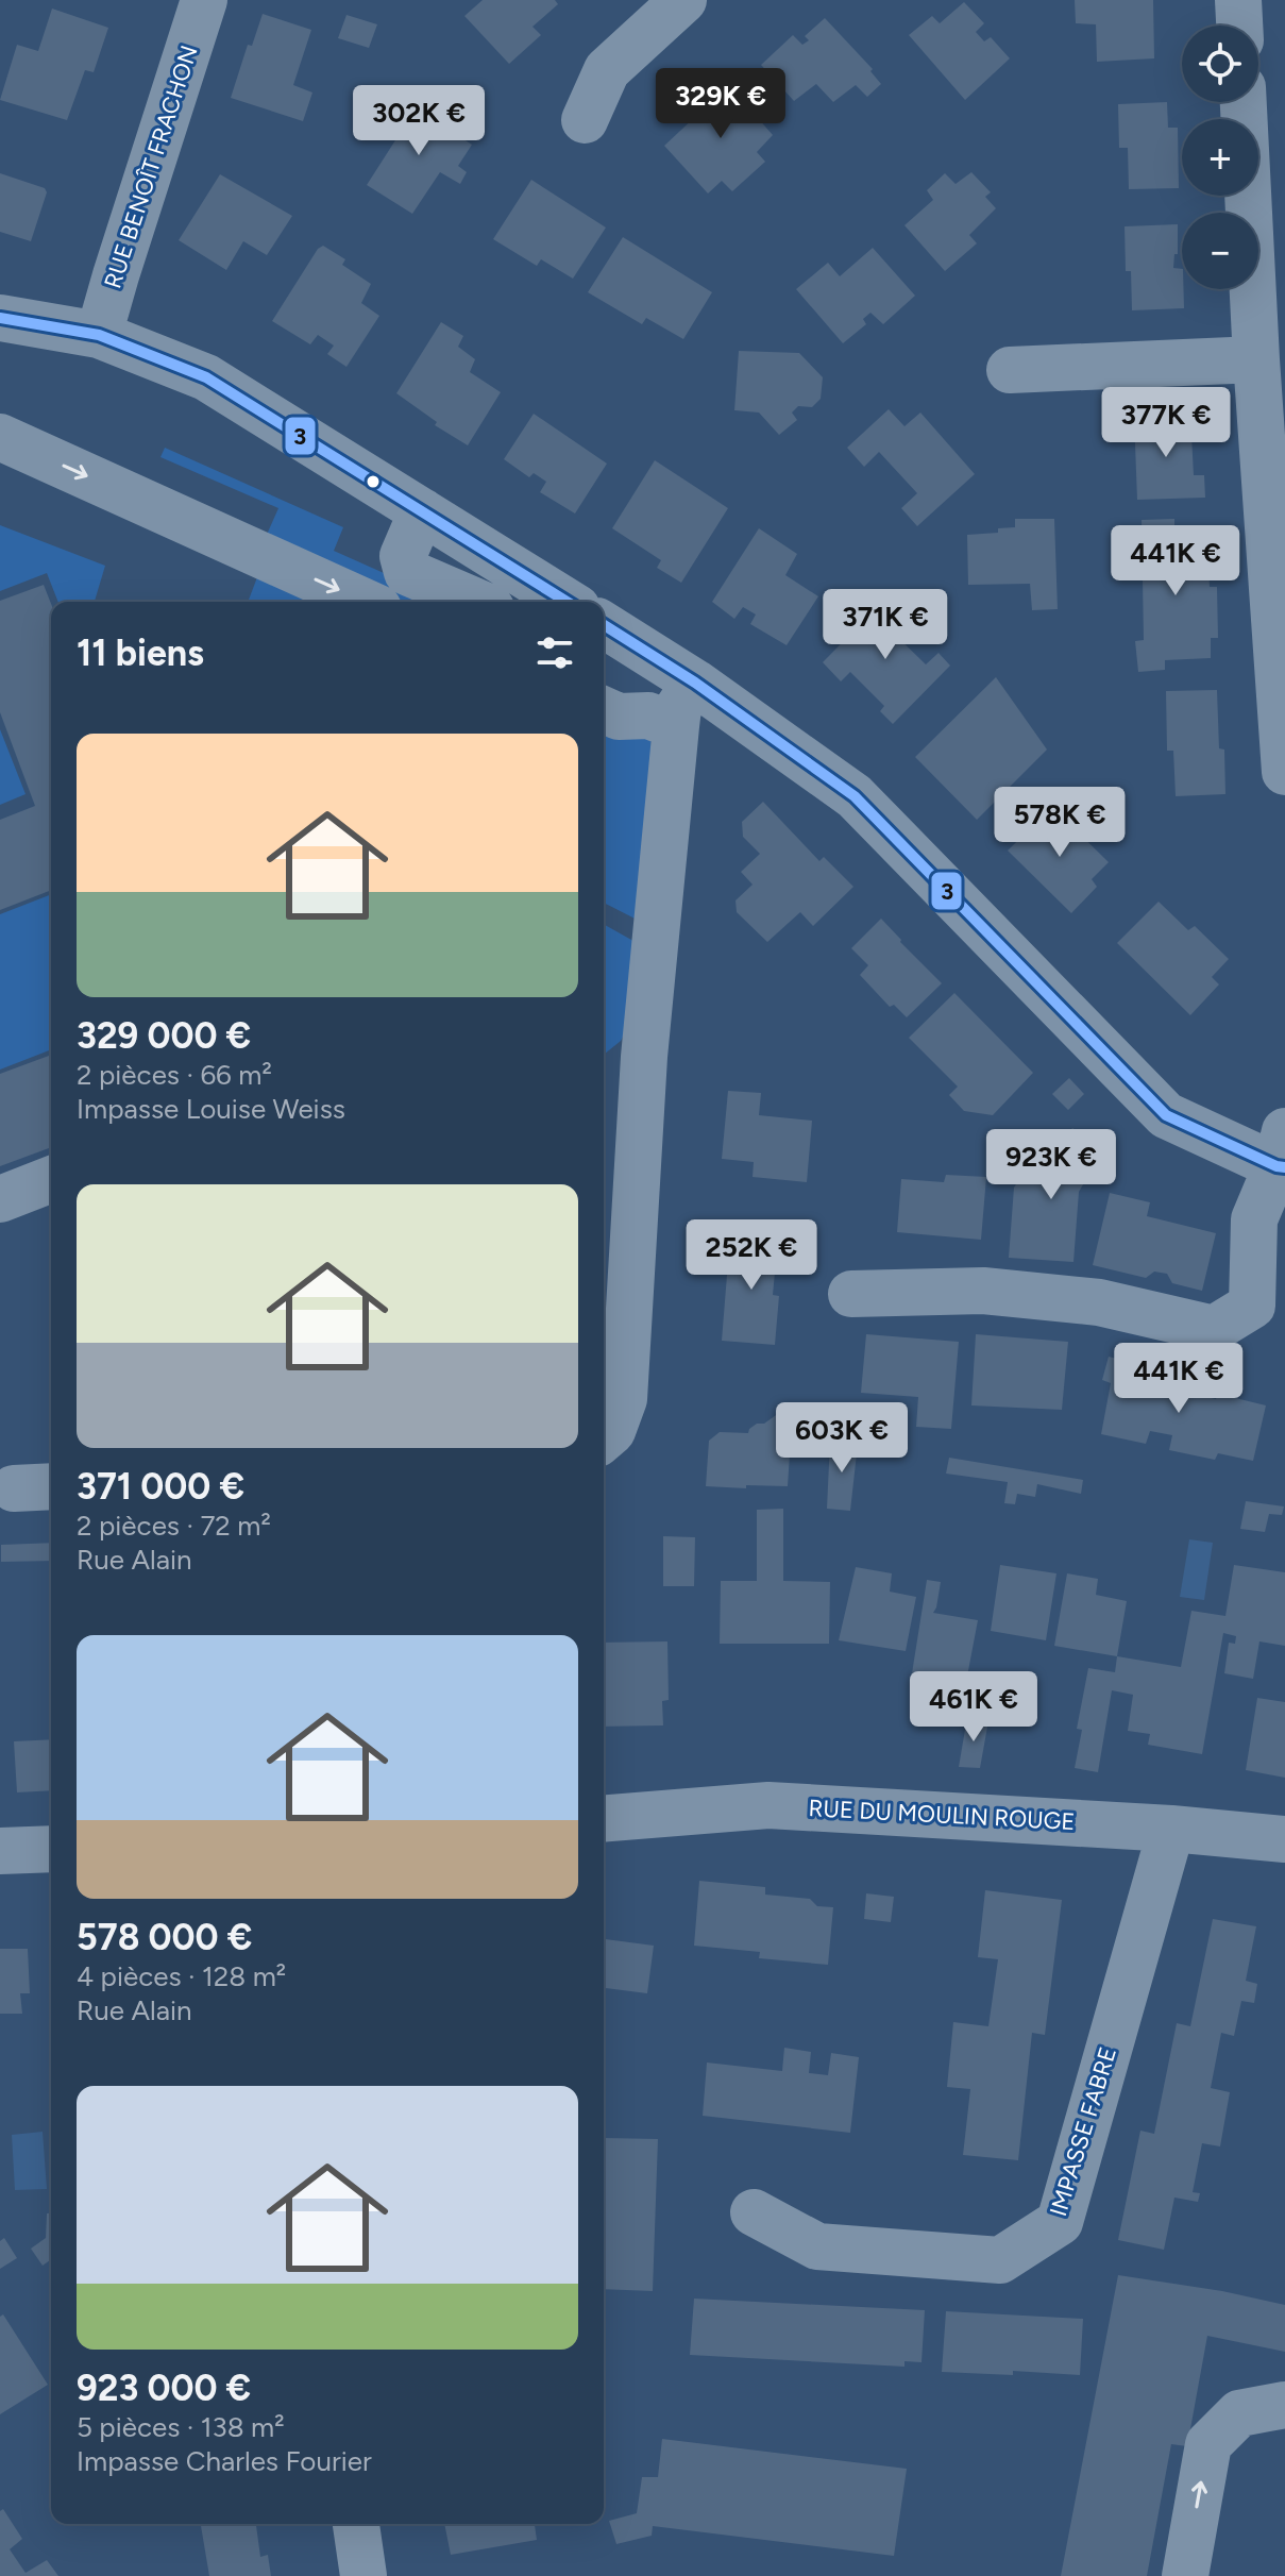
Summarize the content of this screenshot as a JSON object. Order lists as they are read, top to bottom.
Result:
{
  "streets": {
    "street": ["RUE BENOÎT FRACHON", "RUE DU MOULIN ROUGE", "IMPASSE FABRE"]
  },
  "crossings": [
    ["RUE DU MOULIN ROUGE", "IMPASSE FABRE"]
  ],
  "lines": ["transit line 3"],
  "page": {
    "map_buttons": ["+", "−"],
    "price": [
      "329K €",
      "302K €",
      "377K €",
      "441K €",
      "371K €",
      "578K €",
      "923K €",
      "252K €",
      "441K €",
      "603K €",
      "461K €"
    ],
    "heading": "11 biens",
    "list": [
      {
        "name": "329 000 €",
        "note": "2 pièces · 66 m² · Impasse Louise Weiss"
      },
      {
        "name": "371 000 €",
        "note": "2 pièces · 72 m² · Rue Alain"
      },
      {
        "name": "578 000 €",
        "note": "4 pièces · 128 m² · Rue Alain"
      },
      {
        "name": "923 000 €",
        "note": "5 pièces · 138 m² · Impasse Charles Fourier"
      }
    ]
  }
}
